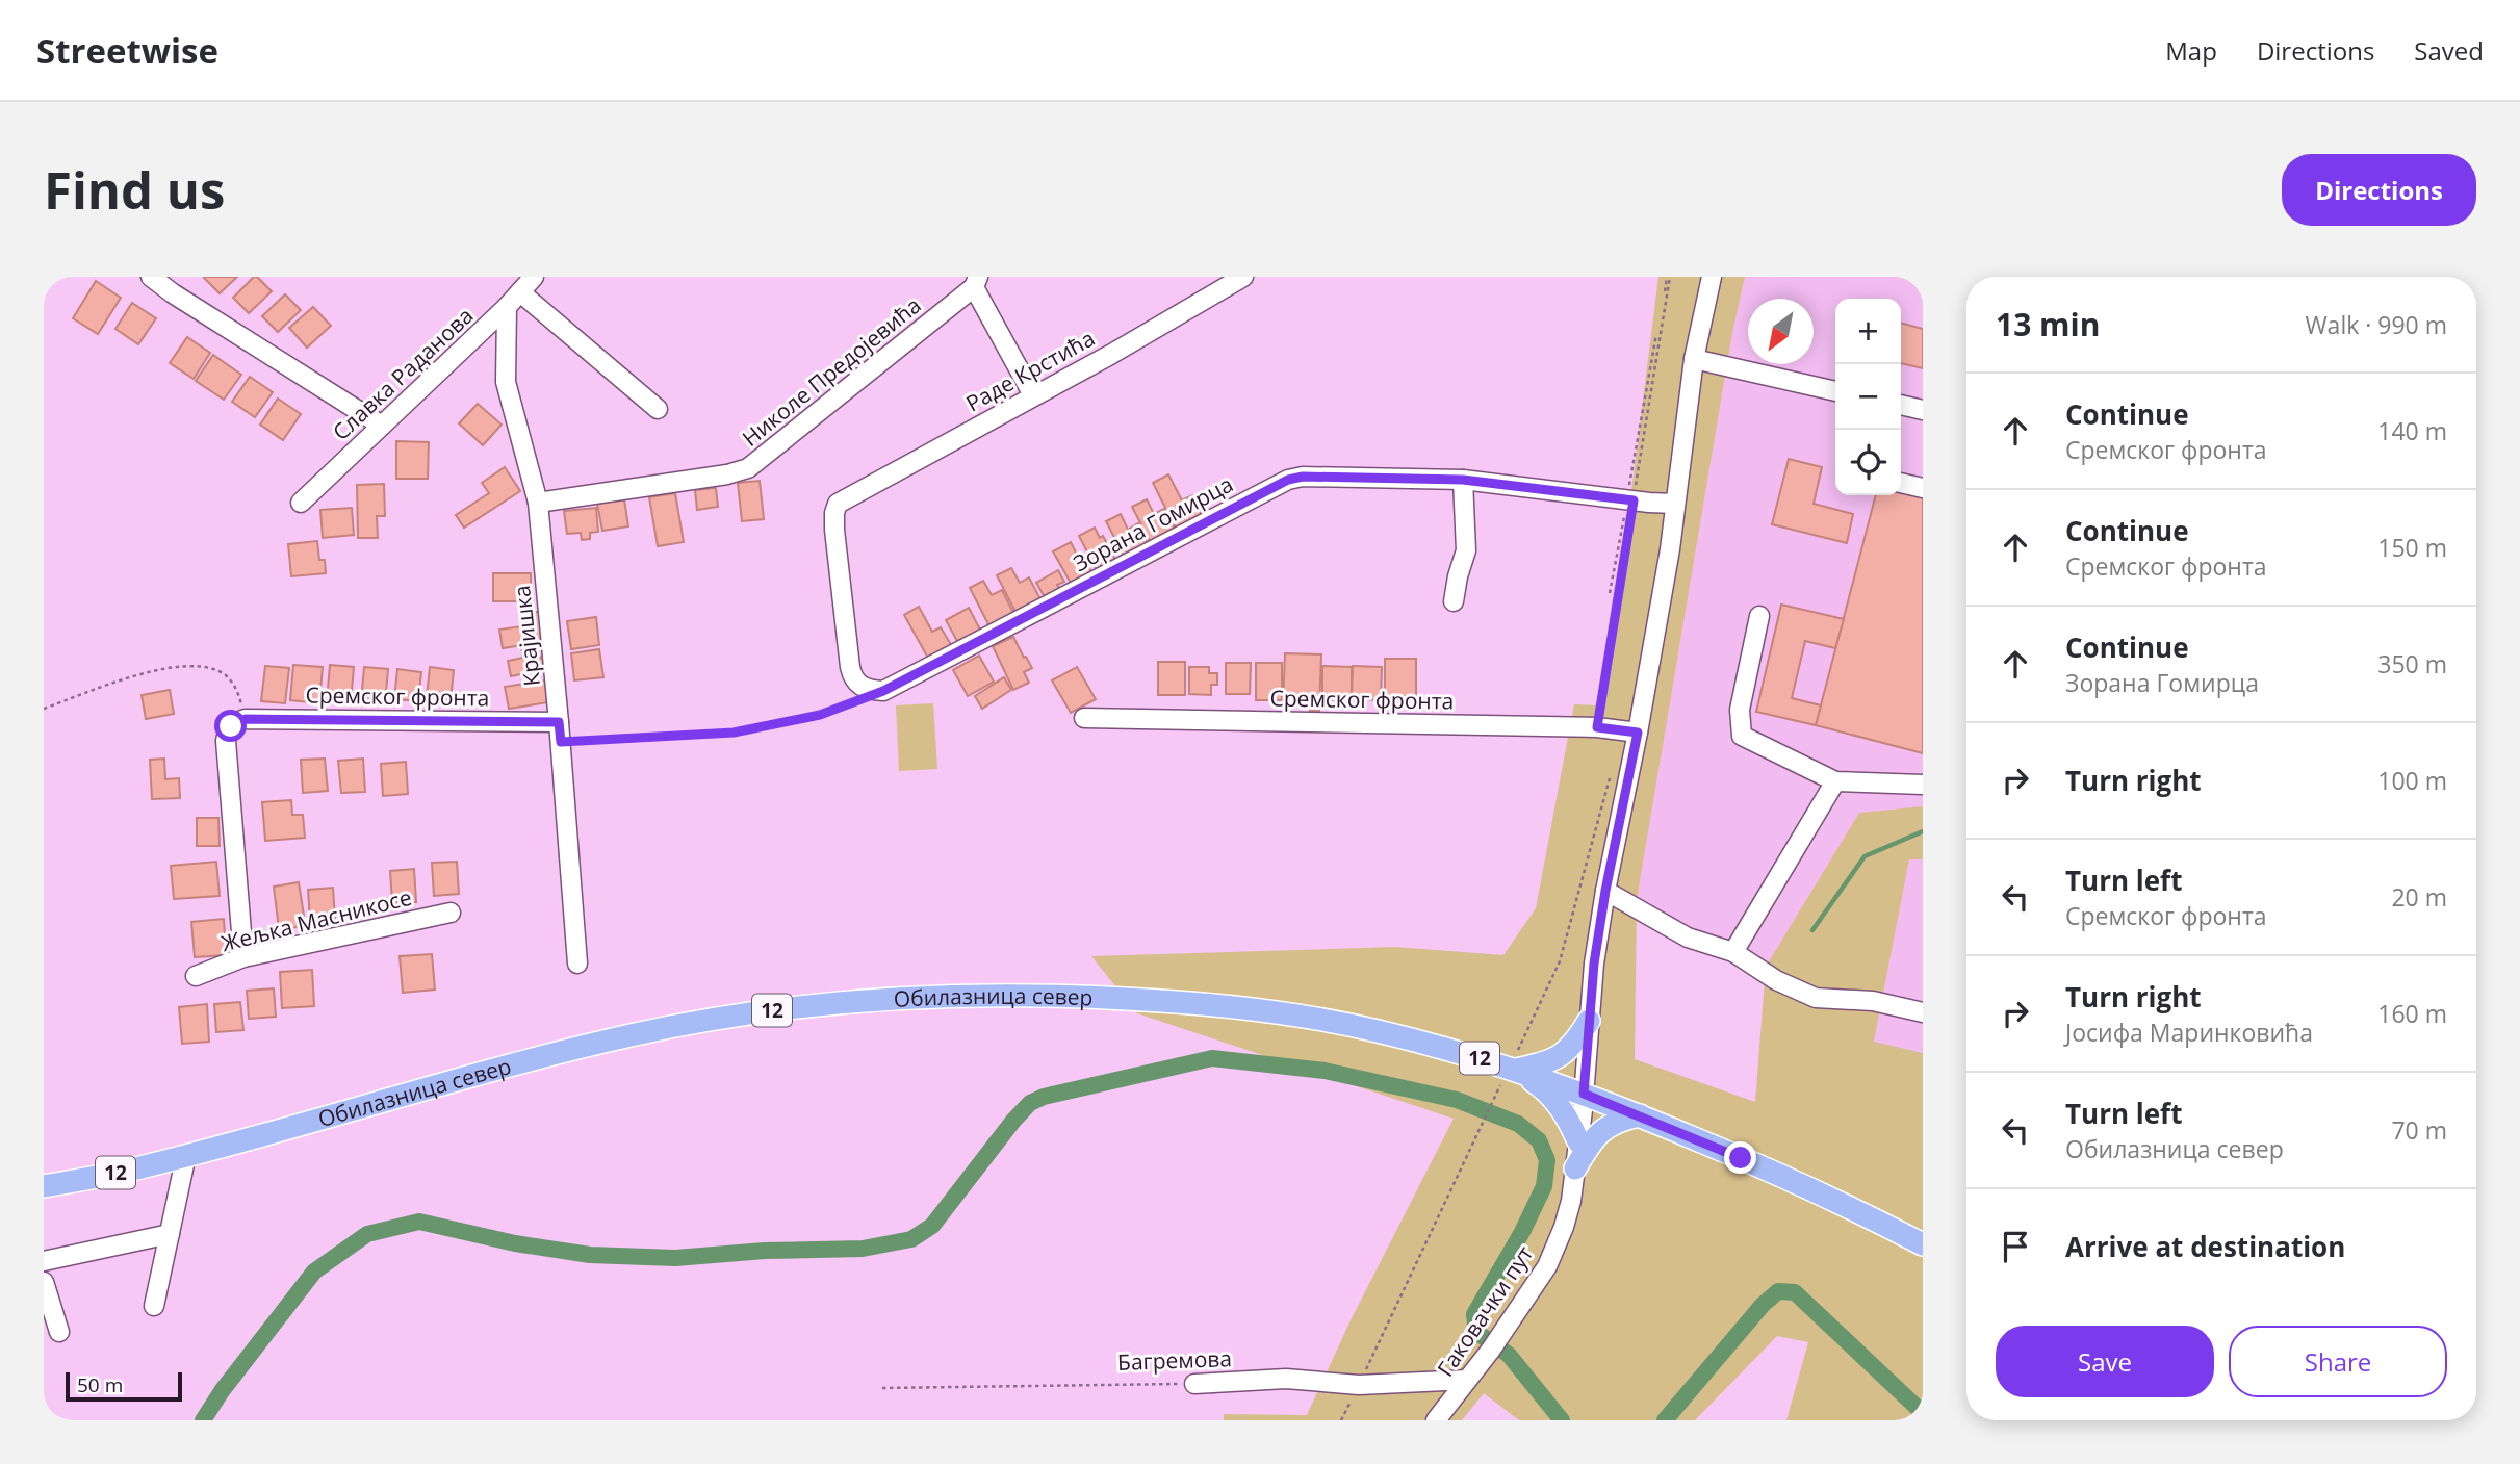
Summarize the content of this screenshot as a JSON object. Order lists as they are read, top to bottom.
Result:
{
  "streets": {
    "main road": ["Обилазница север", "12"],
    "street": [
      "Раде Крстића",
      "Николе Предојевића",
      "Славка Раданова",
      "Зорана Гомирца",
      "Крајишка",
      "Сремског фронта",
      "Жељка Масникосе",
      "Гаковачки пут",
      "Багремова"
    ]
  },
  "crossings": [
    ["Раде Крстића", "Зорана Гомирца"],
    ["Николе Предојевића", "Крајишка"],
    ["Славка Раданова", "Крајишка"],
    ["Зорана Гомирца", "Гаковачки пут"],
    ["Крајишка", "Сремског фронта"],
    ["Сремског фронта", "Гаковачки пут"],
    ["Обилазница север", "Гаковачки пут"],
    ["Гаковачки пут", "Багремова"]
  ],
  "scale_bar": "50 m",
  "north": "bottom left",
  "page": {
    "header": "Streetwise",
    "nav": ["Map", "Directions", "Saved"],
    "buttons": [
      "Directions",
      ["Save", "Share"]
    ],
    "title": "Find us",
    "heading": ["13 min", "Walk · 990 m"],
    "map_buttons": ["+", "−"],
    "list": [
      ["Continue", "Сремског фронта", "140 m"],
      ["Continue", "Сремског фронта", "150 m"],
      ["Continue", "Зорана Гомирца", "350 m"],
      ["Turn right", "100 m"],
      ["Turn left", "Сремског фронта", "20 m"],
      ["Turn right", "Јосифа Маринковића", "160 m"],
      ["Turn left", "Обилазница север", "70 m"],
      "Arrive at destination"
    ],
    "scale": "50 m"
  }
}
